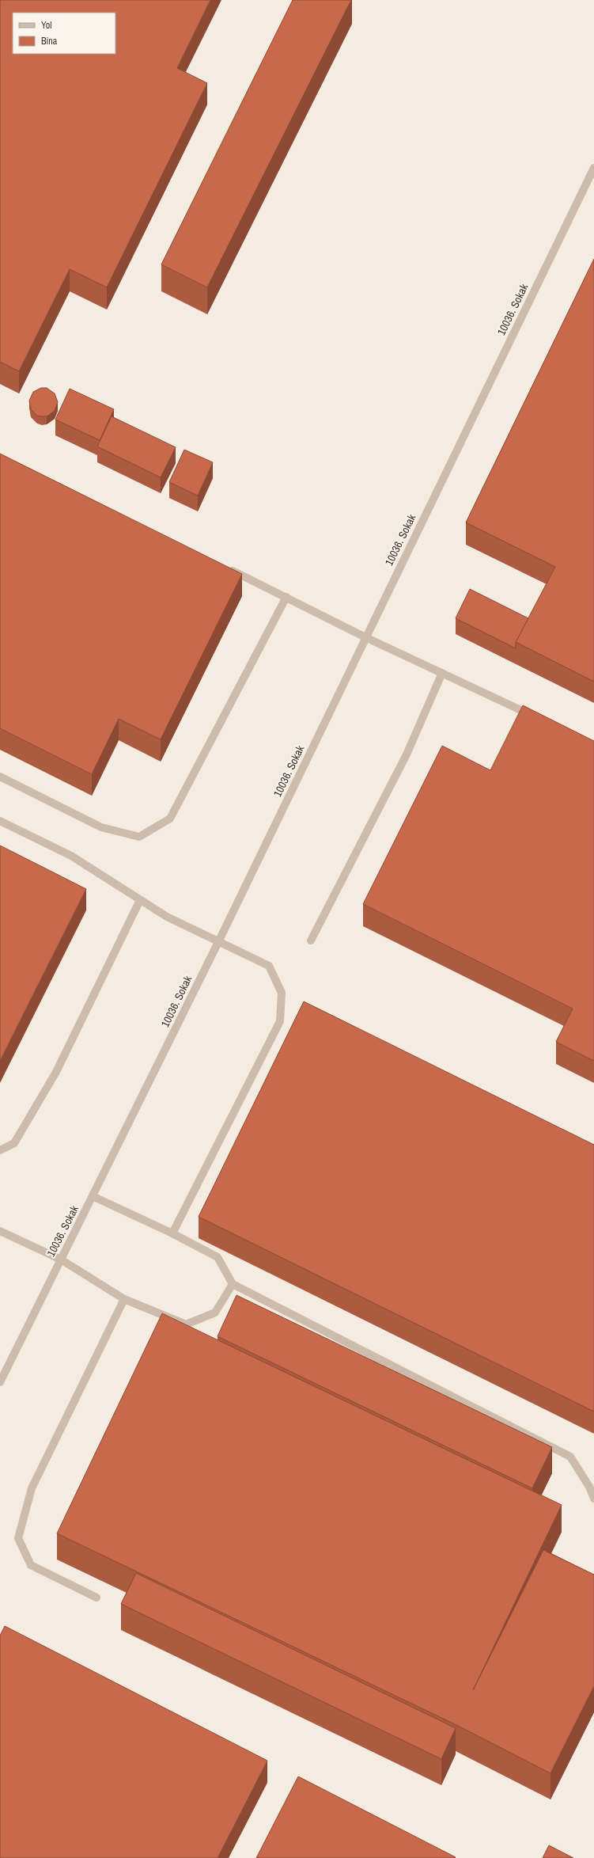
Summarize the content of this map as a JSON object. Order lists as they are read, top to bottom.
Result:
{
  "streets": {
    "street": ["10036. Sokak"]
  },
  "legend": ["Yol", "Bina"]
}
